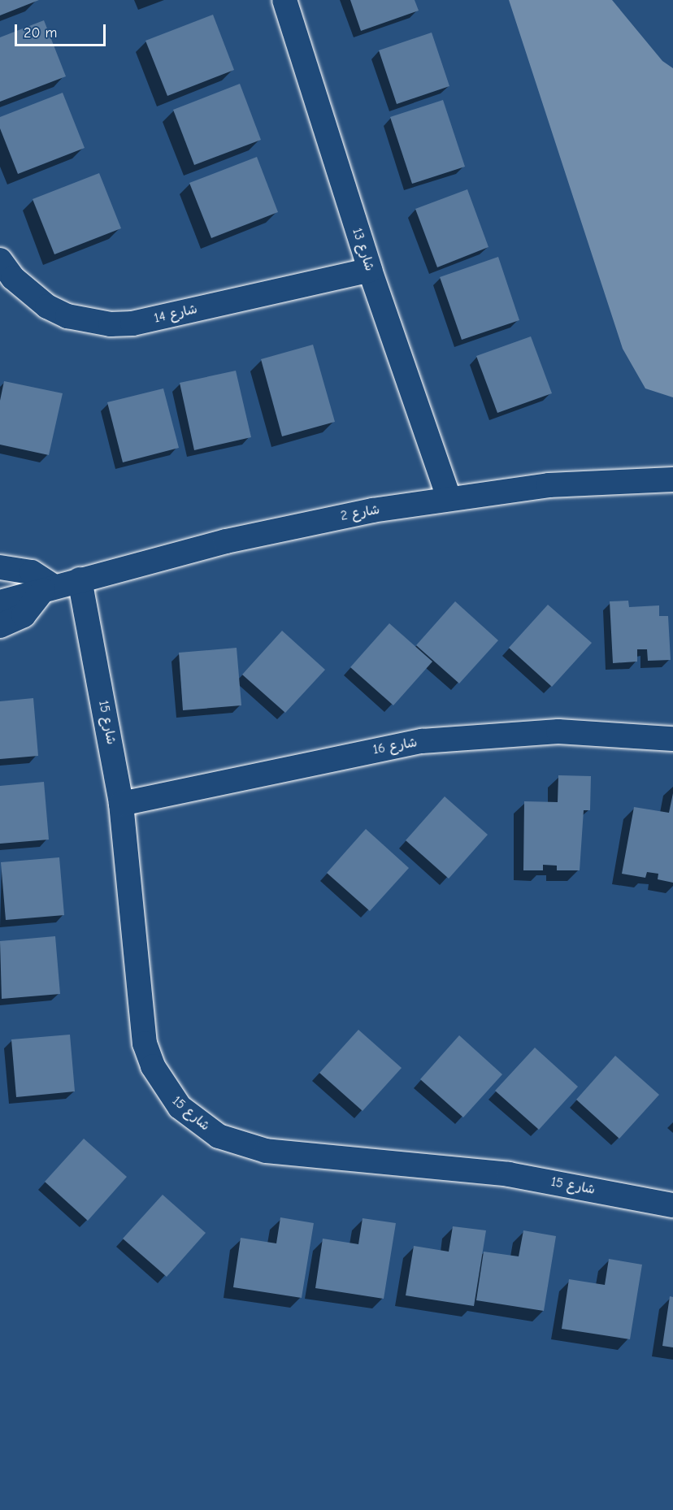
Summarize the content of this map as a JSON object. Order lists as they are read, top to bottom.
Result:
{
  "streets": {
    "street": [
      "شارع 13",
      "شارع 14",
      "شارع 2",
      "شارع 15",
      "شارع 16"
    ]
  },
  "crossings": [
    ["شارع 13", "شارع 14"],
    ["شارع 13", "شارع 2"],
    ["شارع 2", "شارع 15"],
    ["شارع 15", "شارع 16"]
  ],
  "scale_bar": "20 m"
}
